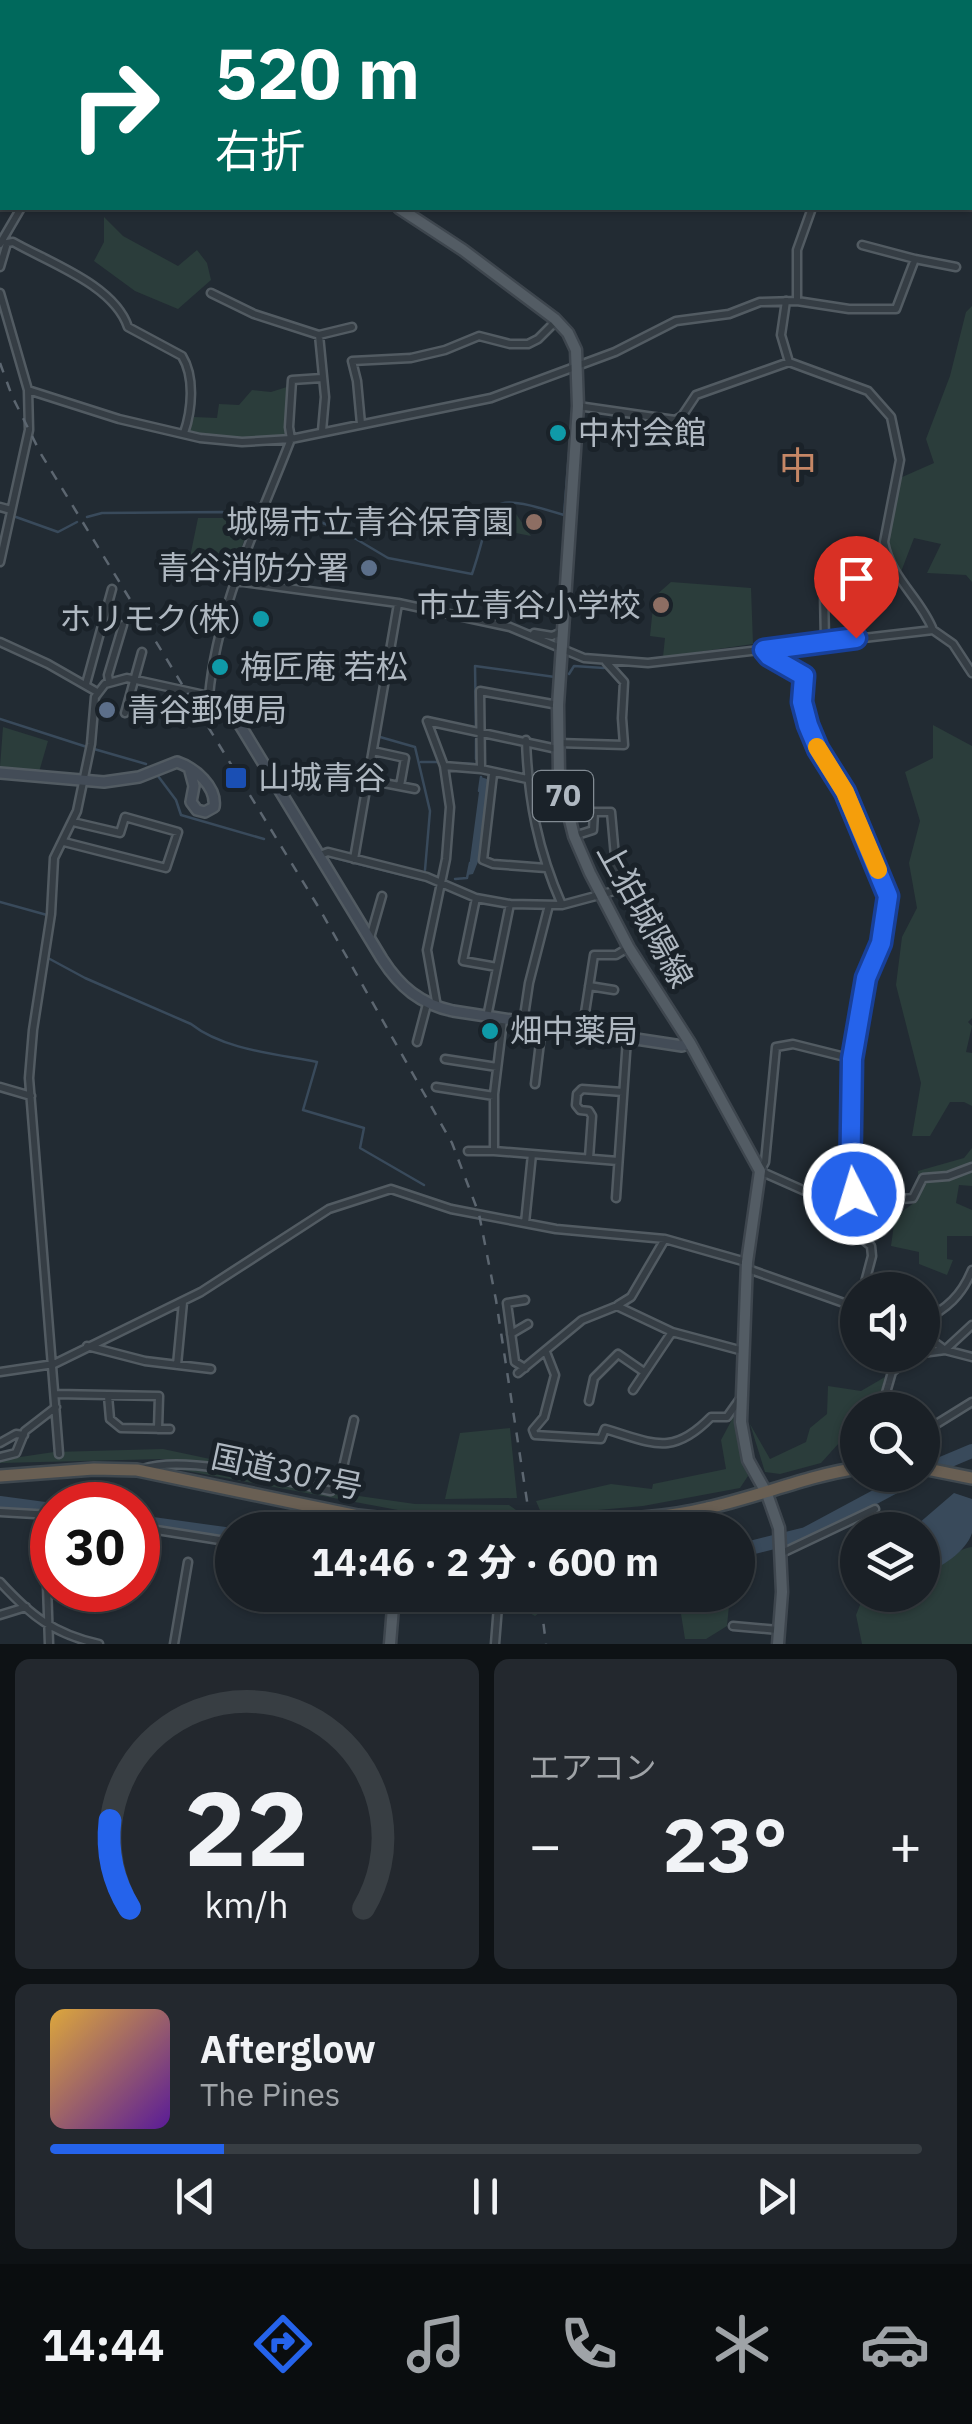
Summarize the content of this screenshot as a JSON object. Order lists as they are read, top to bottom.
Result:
{
  "streets": {
    "highway": ["国道307号"],
    "main road": ["70", "上狛城陽線"]
  },
  "districts": ["中"],
  "places": {
    "other": [
      "中村会館",
      "城陽市立青谷保育園",
      "青谷消防分署",
      "市立青谷小学校",
      "ホリモク(株)",
      "梅匠庵 若松",
      "青谷郵便局",
      "畑中薬局"
    ],
    "transit": ["山城青谷"]
  },
  "page": {
    "turn": ["520 m", "右折"],
    "limit": "30",
    "trip": "14:46 · 2 分 · 600 m",
    "tile": "エアコン",
    "heat": ["−", "23°", "+"],
    "song": ["Afterglow", "The Pines"],
    "tabs": "14:44",
    "gauge": ["22", "km/h"]
  }
}
